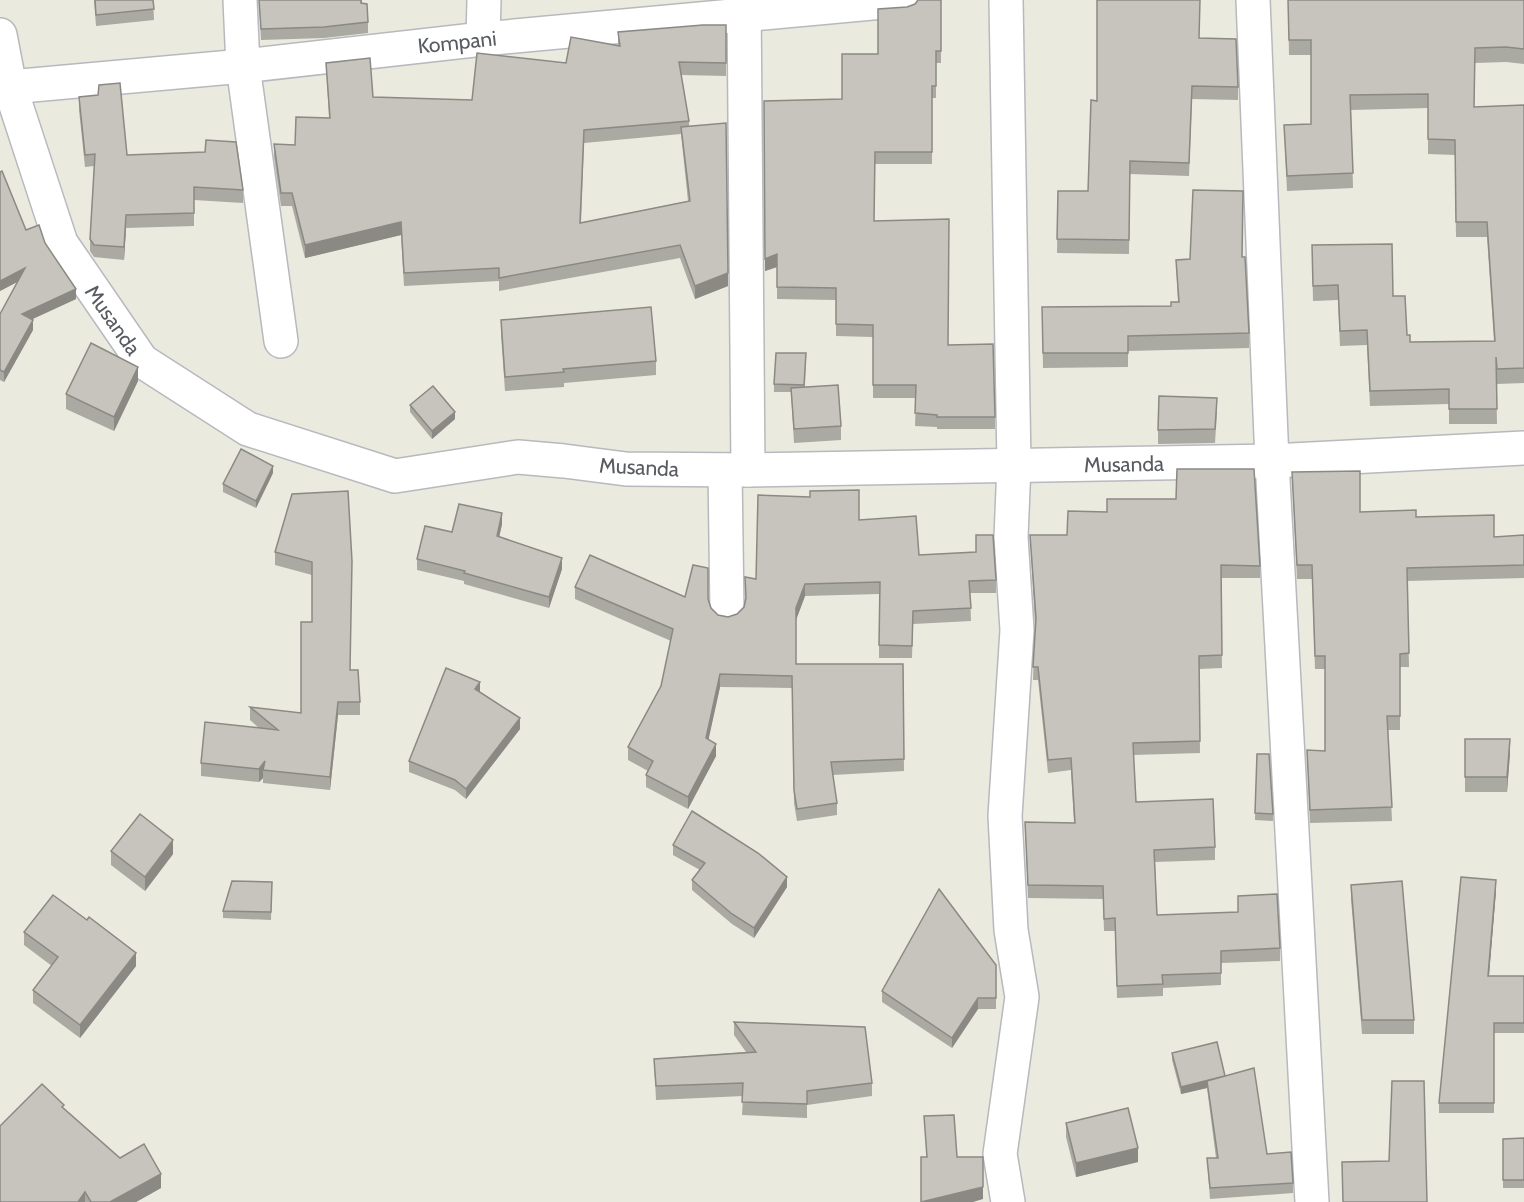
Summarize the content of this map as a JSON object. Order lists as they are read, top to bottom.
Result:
{
  "streets": {
    "street": ["Kompani", "Musanda"]
  },
  "crossings": [
    ["Kompani", "Musanda"]
  ]
}
